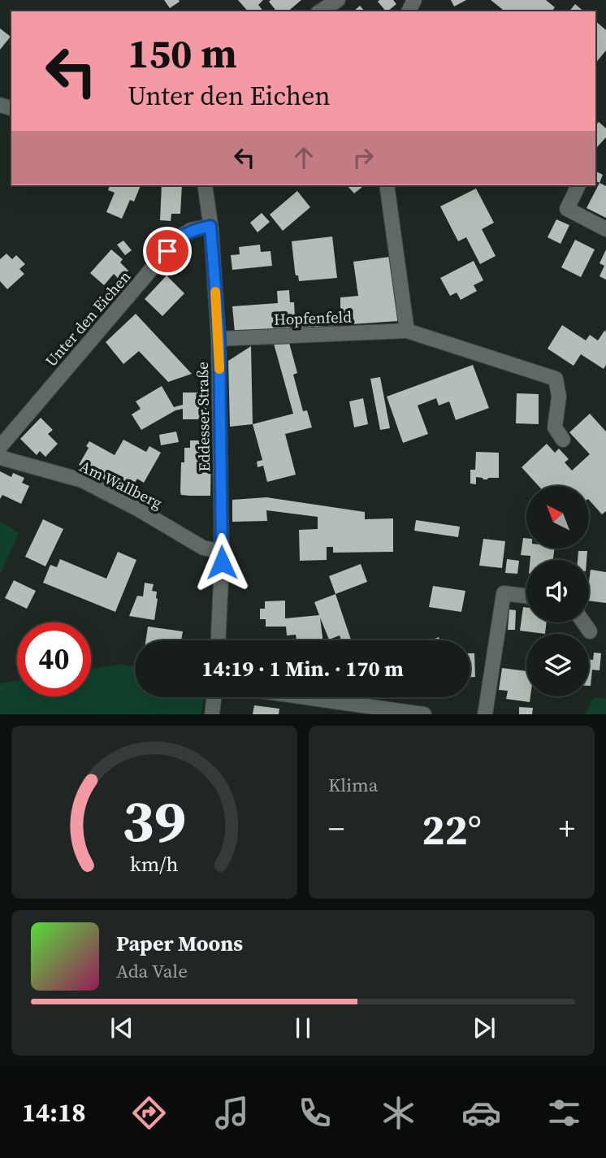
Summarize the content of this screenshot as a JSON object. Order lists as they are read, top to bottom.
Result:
{
  "streets": {
    "street": [
      "Hopfenfeld",
      "Unter den Eichen",
      "Eddesser Straße",
      "Am Wallberg"
    ]
  },
  "crossings": [
    ["Hopfenfeld", "Eddesser Straße"],
    ["Unter den Eichen", "Eddesser Straße"],
    ["Eddesser Straße", "Am Wallberg"]
  ],
  "north": "top left",
  "page": {
    "turn": ["150 m", "Unter den Eichen"],
    "limit": "40",
    "trip": "14:19 · 1 Min. · 170 m",
    "tile": "Klima",
    "heat": ["−", "22°", "+"],
    "song": ["Paper Moons", "Ada Vale"],
    "tabs": "14:18",
    "gauge": ["39", "km/h"]
  }
}
